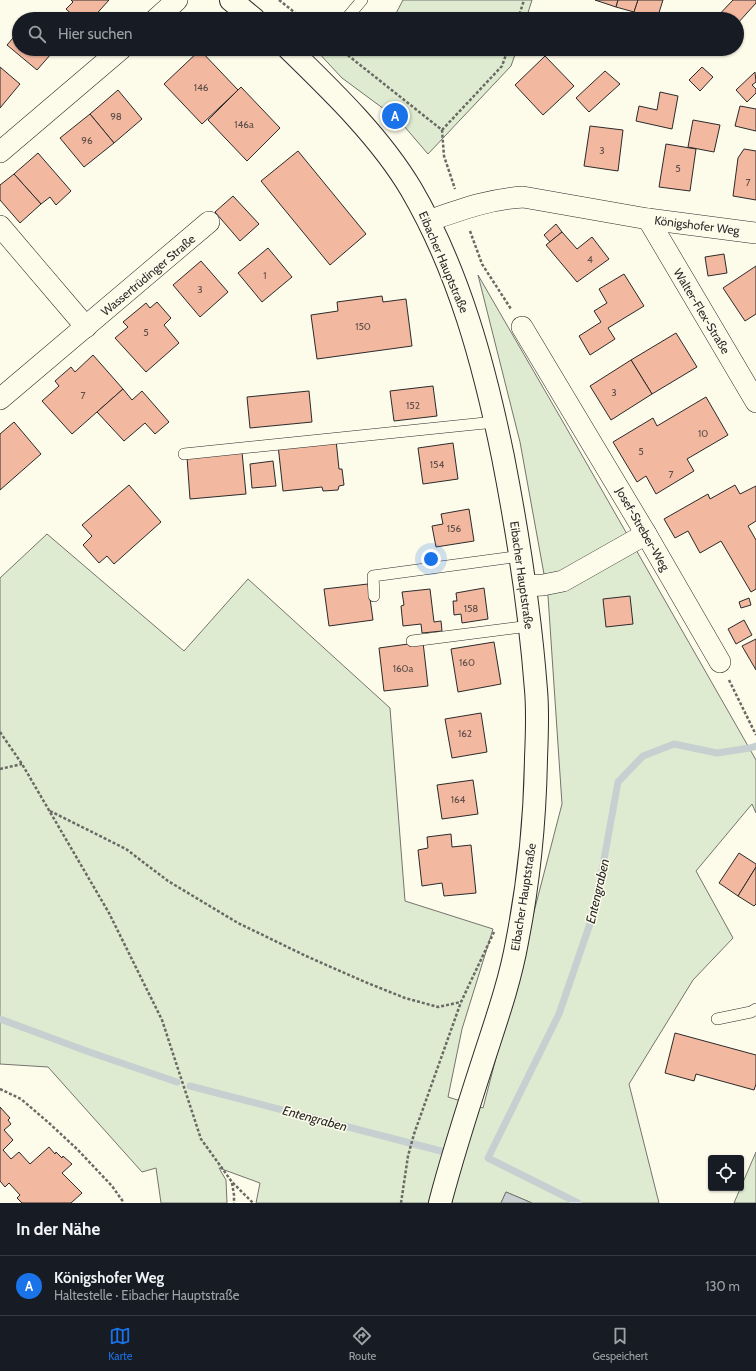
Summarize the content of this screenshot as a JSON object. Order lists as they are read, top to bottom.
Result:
{
  "streets": {
    "main road": ["Eibacher Hauptstraße"],
    "street": [
      "Königshofer Weg",
      "Wassertrüdinger Straße",
      "Walter-Flex-Straße",
      "Josef-Streber-Weg"
    ]
  },
  "crossings": [
    ["Königshofer Weg", "Eibacher Hauptstraße"],
    ["Königshofer Weg", "Walter-Flex-Straße"]
  ],
  "water": ["Entengraben"],
  "house_numbers": [
    "146",
    "98",
    "146a",
    "96",
    "3",
    "5",
    "7",
    "4",
    "1",
    "3",
    "150",
    "5",
    "3",
    "7",
    "152",
    "10",
    "5",
    "154",
    "7",
    "156",
    "158",
    "160",
    "160a",
    "162",
    "164"
  ],
  "page": {
    "search": "Hier suchen",
    "pins": "A",
    "heading": "In der Nähe",
    "list": [
      {
        "mark": "A",
        "name": "Königshofer Weg",
        "note": "Haltestelle · Eibacher Hauptstraße",
        "value": "130 m"
      }
    ],
    "nav": ["Karte", "Route", "Gespeichert"]
  }
}
